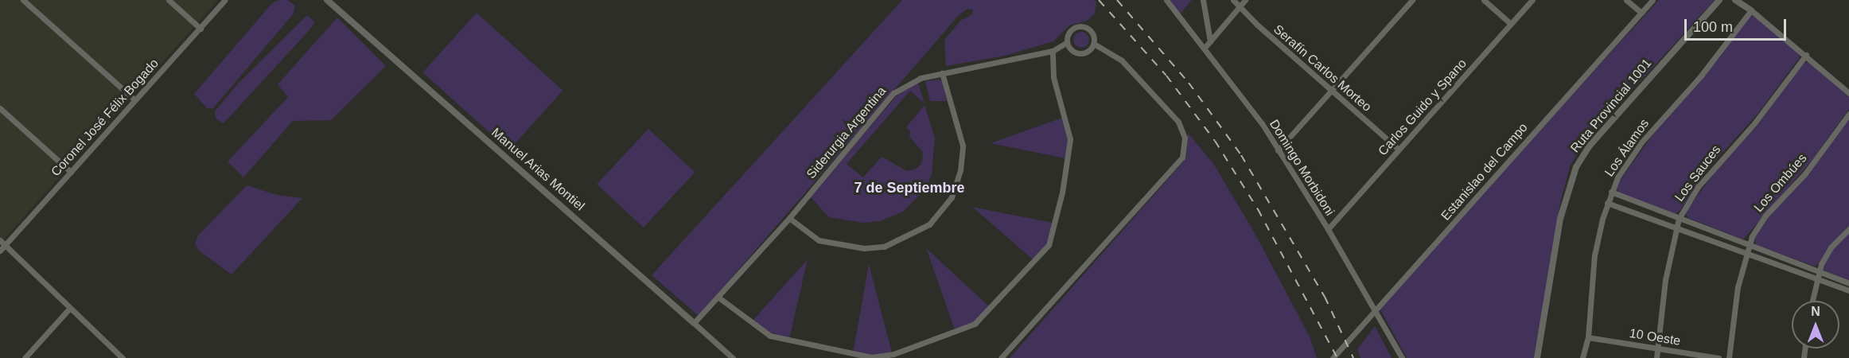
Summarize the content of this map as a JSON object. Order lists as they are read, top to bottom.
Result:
{
  "streets": {
    "street": [
      "Serafín Carlos Morteo",
      "Ruta Provincial 1001",
      "Carlos Guido y Spano",
      "Coronel José Félix Bogado",
      "Siderurgia Argentina",
      "Los Álamos",
      "Domingo Morbidoni",
      "Manuel Arias Montiel",
      "Estanislao del Campo",
      "Los Sauces",
      "Los Ombúes",
      "10 Oeste"
    ]
  },
  "crossings": [
    ["Serafín Carlos Morteo", "Carlos Guido y Spano"],
    ["Carlos Guido y Spano", "Domingo Morbidoni"],
    ["Siderurgia Argentina", "Manuel Arias Montiel"],
    ["Los Álamos", "10 Oeste"],
    ["Domingo Morbidoni", "Estanislao del Campo"],
    ["Los Sauces", "10 Oeste"]
  ],
  "districts": ["7 de Septiembre"],
  "scale_bar": "100 m",
  "north": "top"
}
